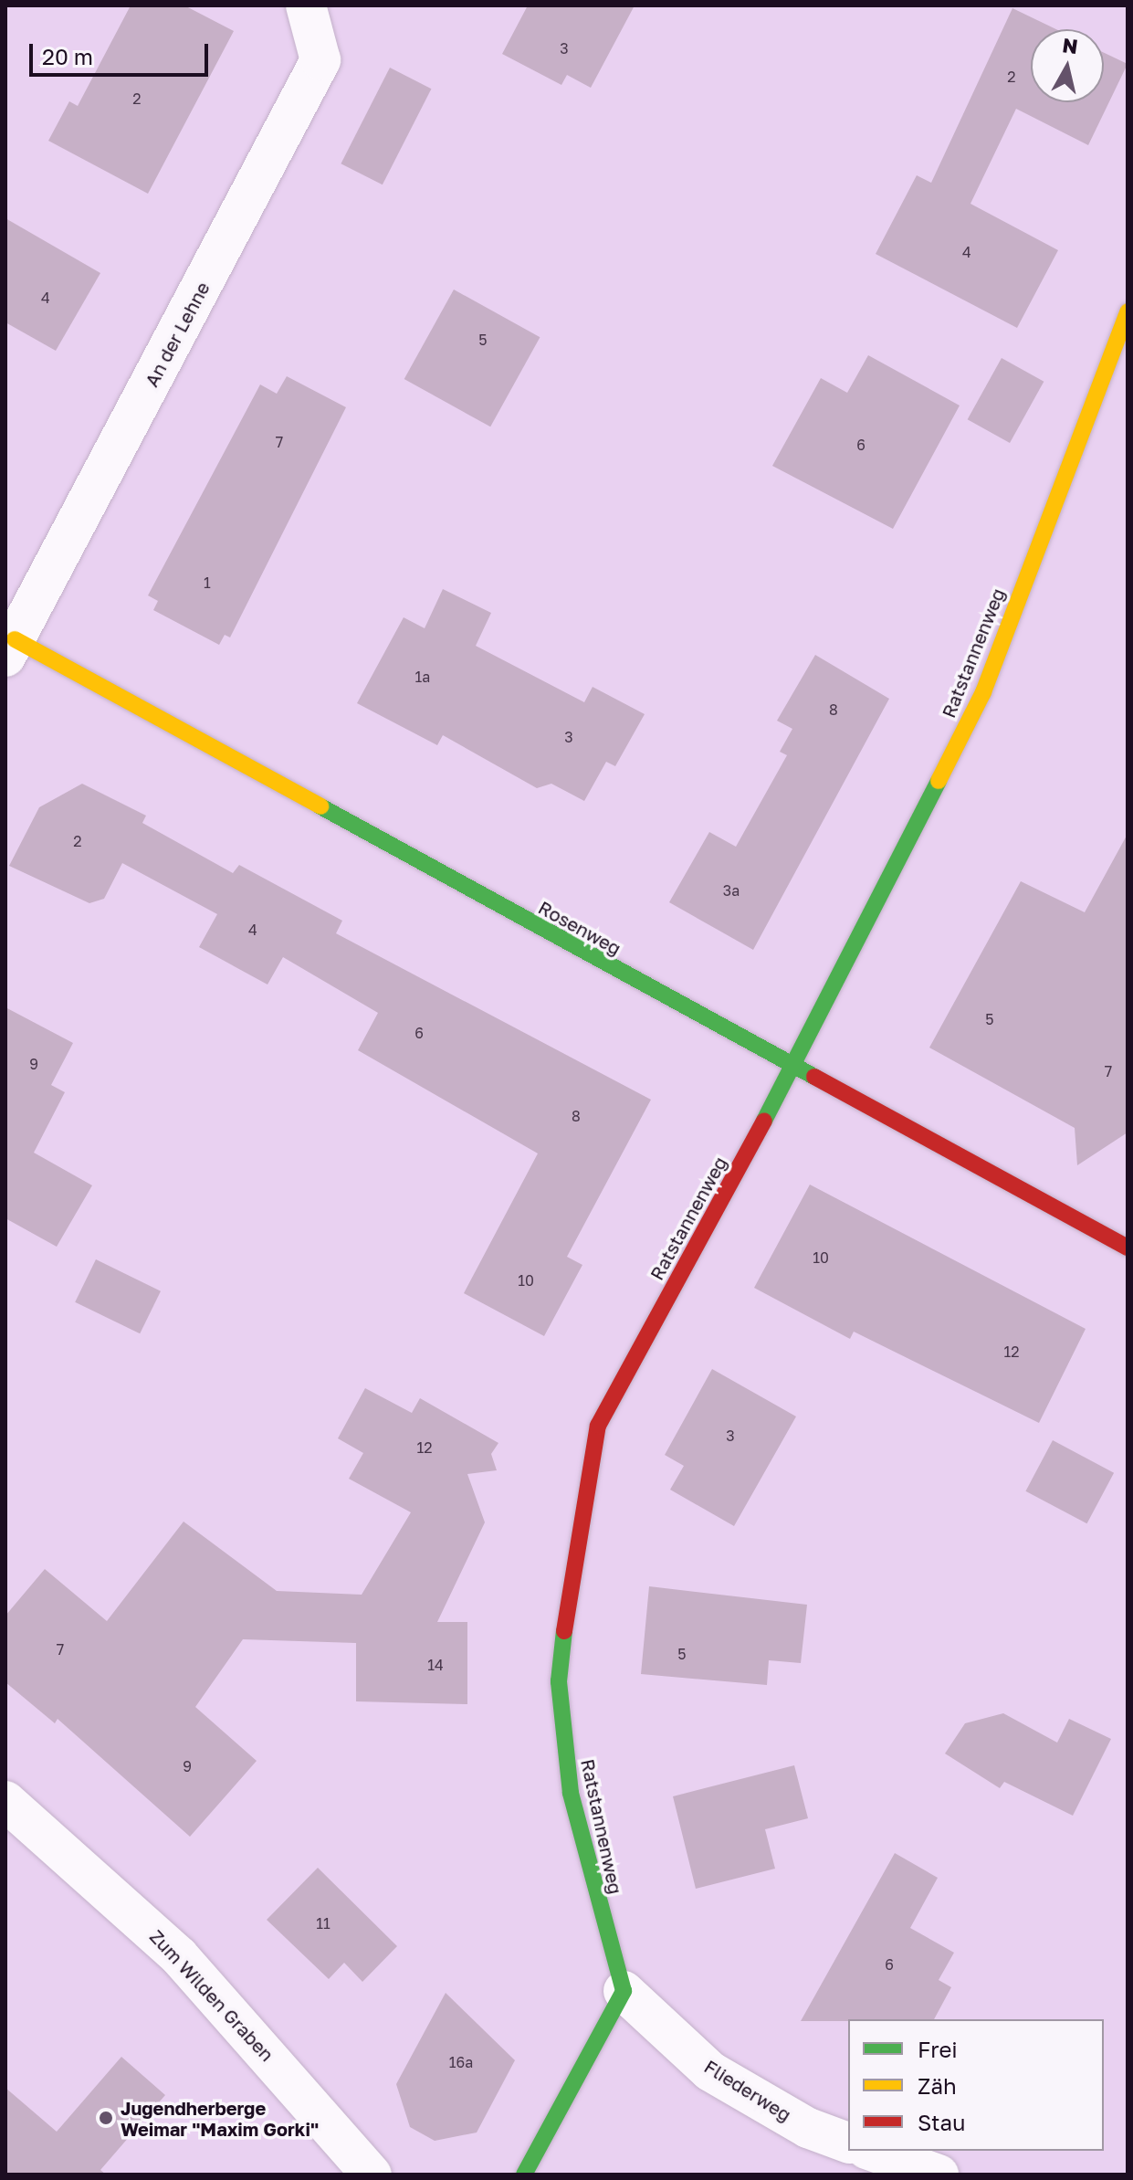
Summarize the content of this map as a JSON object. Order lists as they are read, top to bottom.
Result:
{
  "streets": {
    "street": [
      "An der Lehne",
      "Ratstannenweg",
      "Rosenweg",
      "Zum Wilden Graben",
      "Fliederweg"
    ]
  },
  "crossings": [
    ["An der Lehne", "Rosenweg"],
    ["Ratstannenweg", "Rosenweg"],
    ["Ratstannenweg", "Fliederweg"]
  ],
  "places": ["Jugendherberge Weimar \"Maxim Gorki\""],
  "house_numbers": [
    "3",
    "2",
    "2",
    "4",
    "4",
    "5",
    "7",
    "6",
    "1",
    "1a",
    "8",
    "3",
    "2",
    "3a",
    "4",
    "5",
    "6",
    "9",
    "7",
    "8",
    "10",
    "10",
    "12",
    "3",
    "12",
    "7",
    "5",
    "14",
    "9",
    "11",
    "6",
    "16a"
  ],
  "legend": ["Frei", "Zäh", "Stau"],
  "scale_bar": "20 m",
  "north": "top"
}
